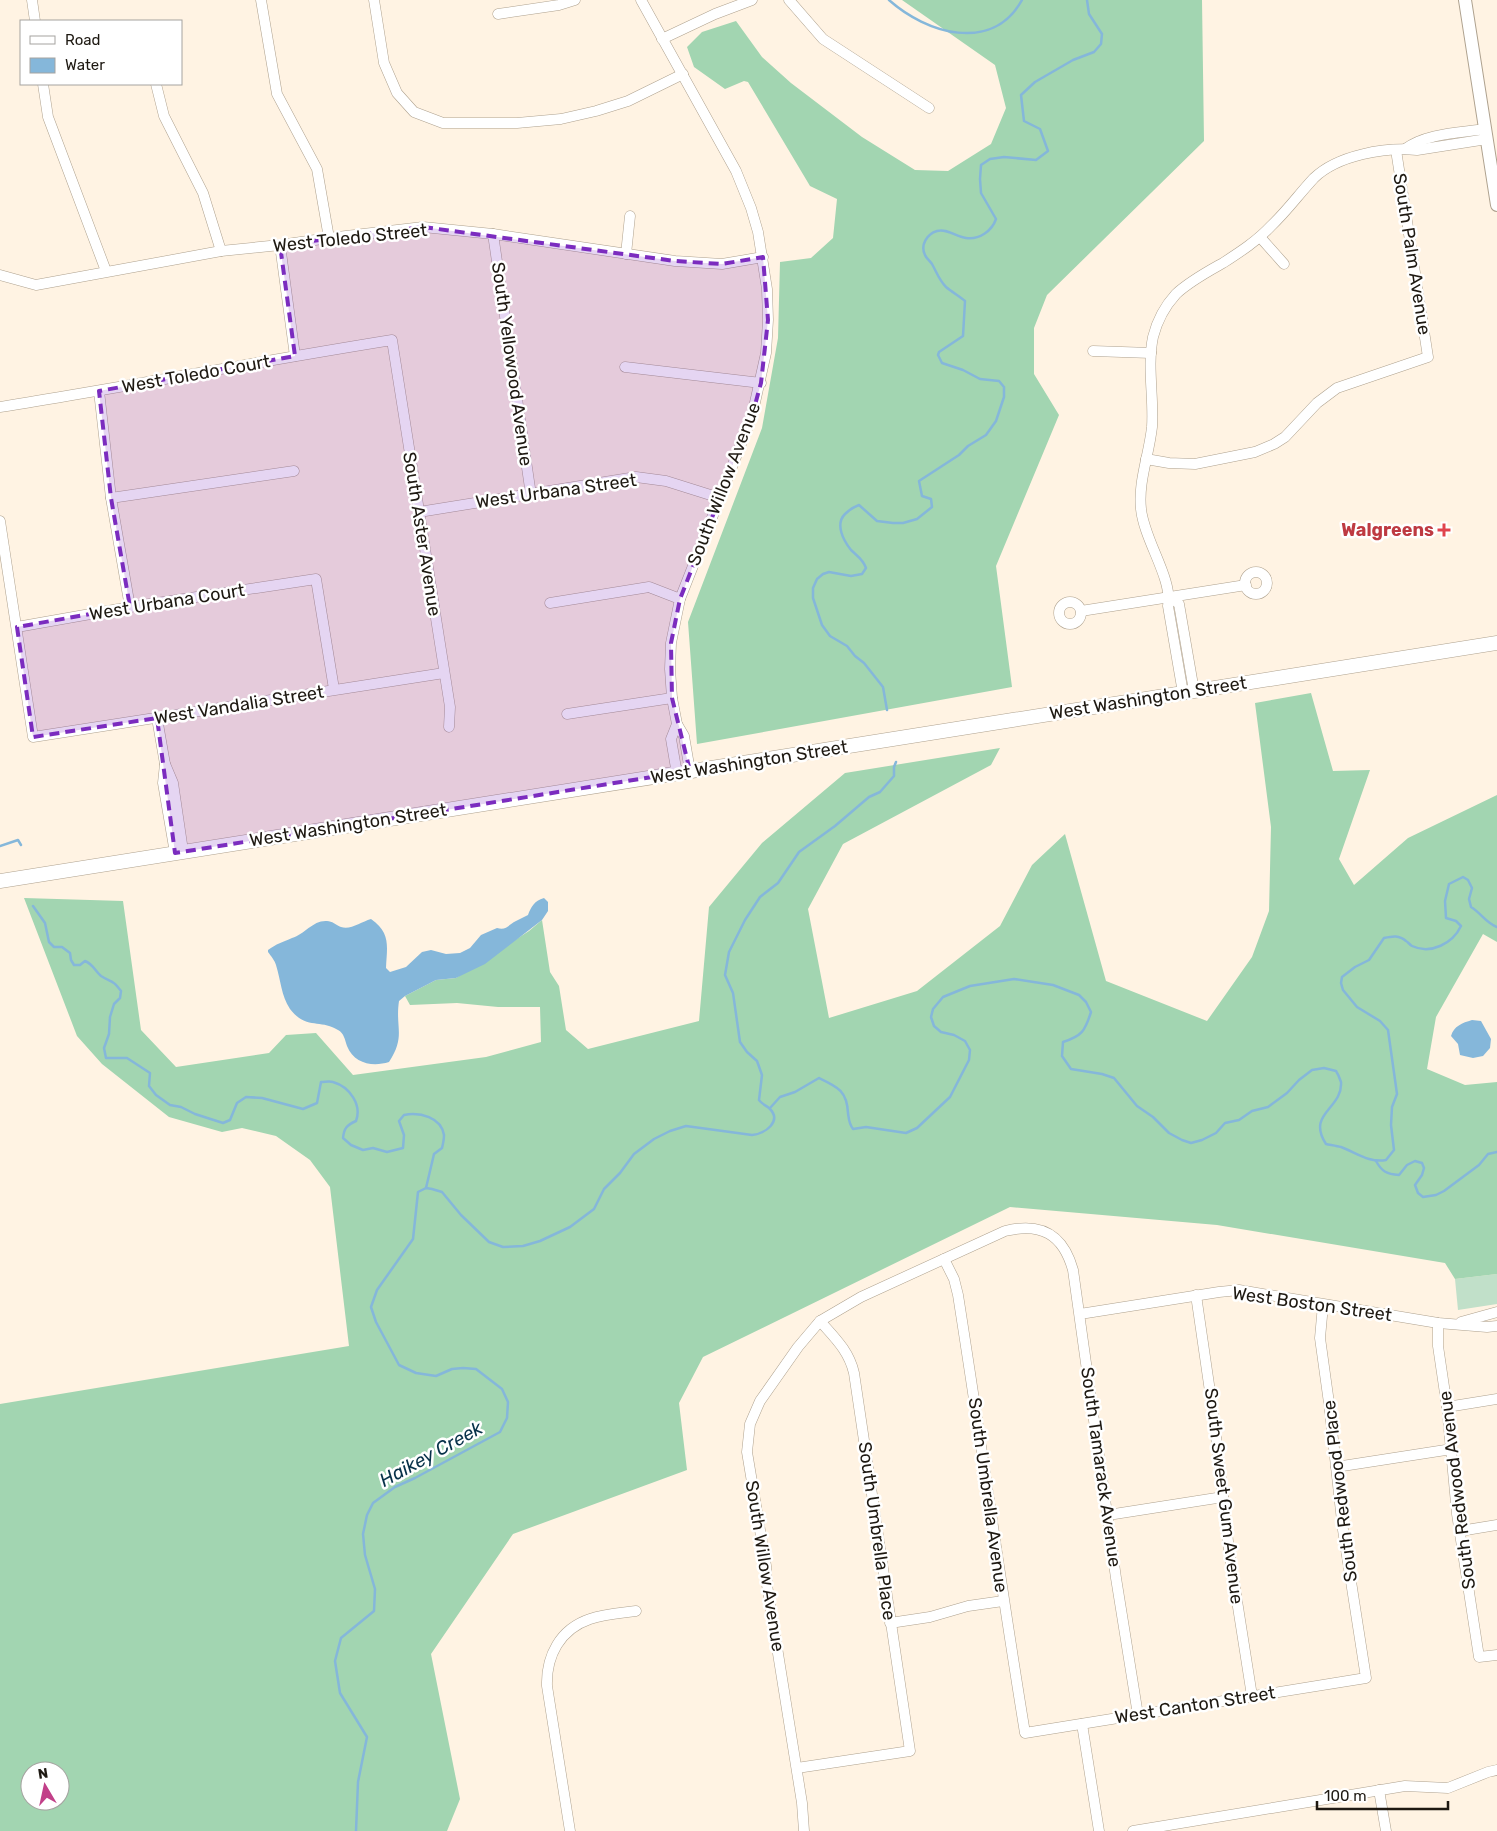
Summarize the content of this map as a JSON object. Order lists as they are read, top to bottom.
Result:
{
  "streets": {
    "main road": ["West Washington Street"],
    "street": [
      "West Toledo Street",
      "South Palm Avenue",
      "South Yellowood Avenue",
      "West Toledo Court",
      "South Willow Avenue",
      "West Urbana Street",
      "South Aster Avenue",
      "West Urbana Court",
      "West Vandalia Street",
      "West Boston Street",
      "South Tamarack Avenue",
      "South Redwood Avenue",
      "South Redwood Place",
      "South Umbrella Avenue",
      "South Sweet Gum Avenue",
      "South Umbrella Place",
      "West Canton Street"
    ]
  },
  "crossings": [
    ["West Toledo Street", "South Yellowood Avenue"],
    ["West Toledo Street", "South Willow Avenue"],
    ["South Yellowood Avenue", "West Urbana Street"],
    ["West Toledo Court", "South Aster Avenue"],
    ["South Willow Avenue", "West Urbana Street"],
    ["South Willow Avenue", "West Washington Street"],
    ["South Willow Avenue", "South Umbrella Place"],
    ["West Urbana Street", "South Aster Avenue"],
    ["South Aster Avenue", "West Vandalia Street"],
    ["West Urbana Court", "West Vandalia Street"],
    ["West Boston Street", "South Tamarack Avenue"],
    ["West Boston Street", "South Redwood Avenue"],
    ["West Boston Street", "South Redwood Place"],
    ["West Boston Street", "South Sweet Gum Avenue"],
    ["South Tamarack Avenue", "South Umbrella Avenue"],
    ["South Tamarack Avenue", "West Canton Street"],
    ["South Redwood Place", "West Canton Street"],
    ["South Umbrella Avenue", "West Canton Street"],
    ["South Sweet Gum Avenue", "West Canton Street"]
  ],
  "water": ["Haikey Creek"],
  "places": {
    "health": ["Walgreens"]
  },
  "legend": ["Road", "Water"],
  "scale_bar": "100 m",
  "north": "top"
}
